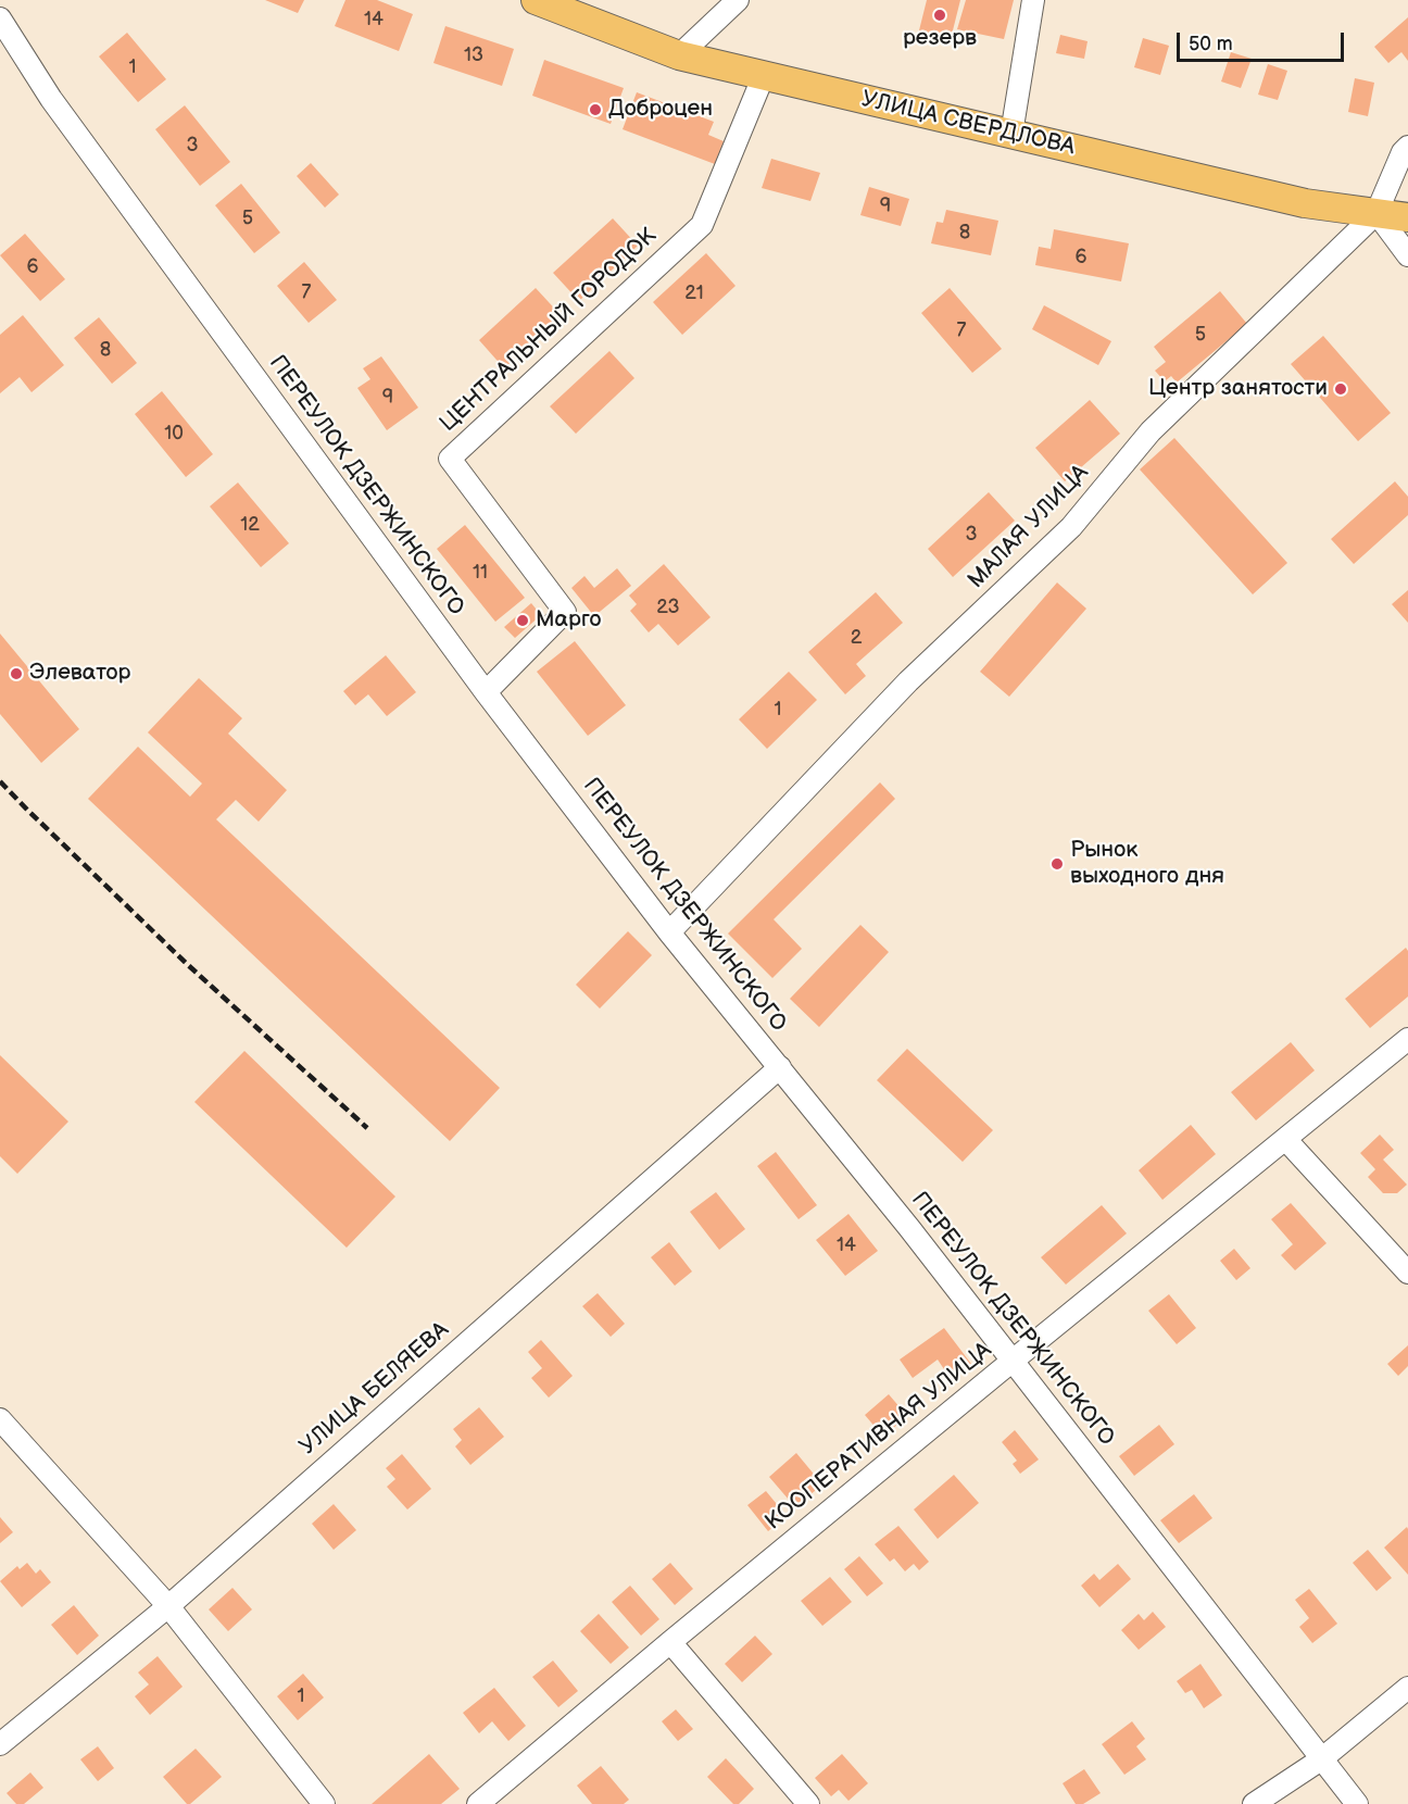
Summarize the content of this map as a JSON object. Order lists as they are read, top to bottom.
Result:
{
  "streets": {
    "main road": ["УЛИЦА СВЕРДЛОВА"],
    "street": [
      "ЦЕНТРАЛЬНЫЙ ГОРОДОК",
      "ПЕРЕУЛОК ДЗЕРЖИНСКОГО",
      "МАЛАЯ УЛИЦА",
      "УЛИЦА БЕЛЯЕВА",
      "КООПЕРАТИВНАЯ УЛИЦА"
    ]
  },
  "crossings": [
    ["УЛИЦА СВЕРДЛОВА", "ЦЕНТРАЛЬНЫЙ ГОРОДОК"],
    ["УЛИЦА СВЕРДЛОВА", "МАЛАЯ УЛИЦА"],
    ["ЦЕНТРАЛЬНЫЙ ГОРОДОК", "ПЕРЕУЛОК ДЗЕРЖИНСКОГО"],
    ["ПЕРЕУЛОК ДЗЕРЖИНСКОГО", "МАЛАЯ УЛИЦА"],
    ["ПЕРЕУЛОК ДЗЕРЖИНСКОГО", "УЛИЦА БЕЛЯЕВА"],
    ["ПЕРЕУЛОК ДЗЕРЖИНСКОГО", "КООПЕРАТИВНАЯ УЛИЦА"]
  ],
  "places": [
    "резерв",
    "Доброцен",
    "Центр занятости",
    "Марго",
    "Элеватор",
    "Рынок выходного дня"
  ],
  "house_numbers": [
    "14",
    "13",
    "1",
    "3",
    "9",
    "5",
    "8",
    "6",
    "6",
    "7",
    "21",
    "7",
    "5",
    "8",
    "9",
    "10",
    "12",
    "3",
    "11",
    "23",
    "2",
    "1",
    "14",
    "1"
  ],
  "scale_bar": "50 m"
}
